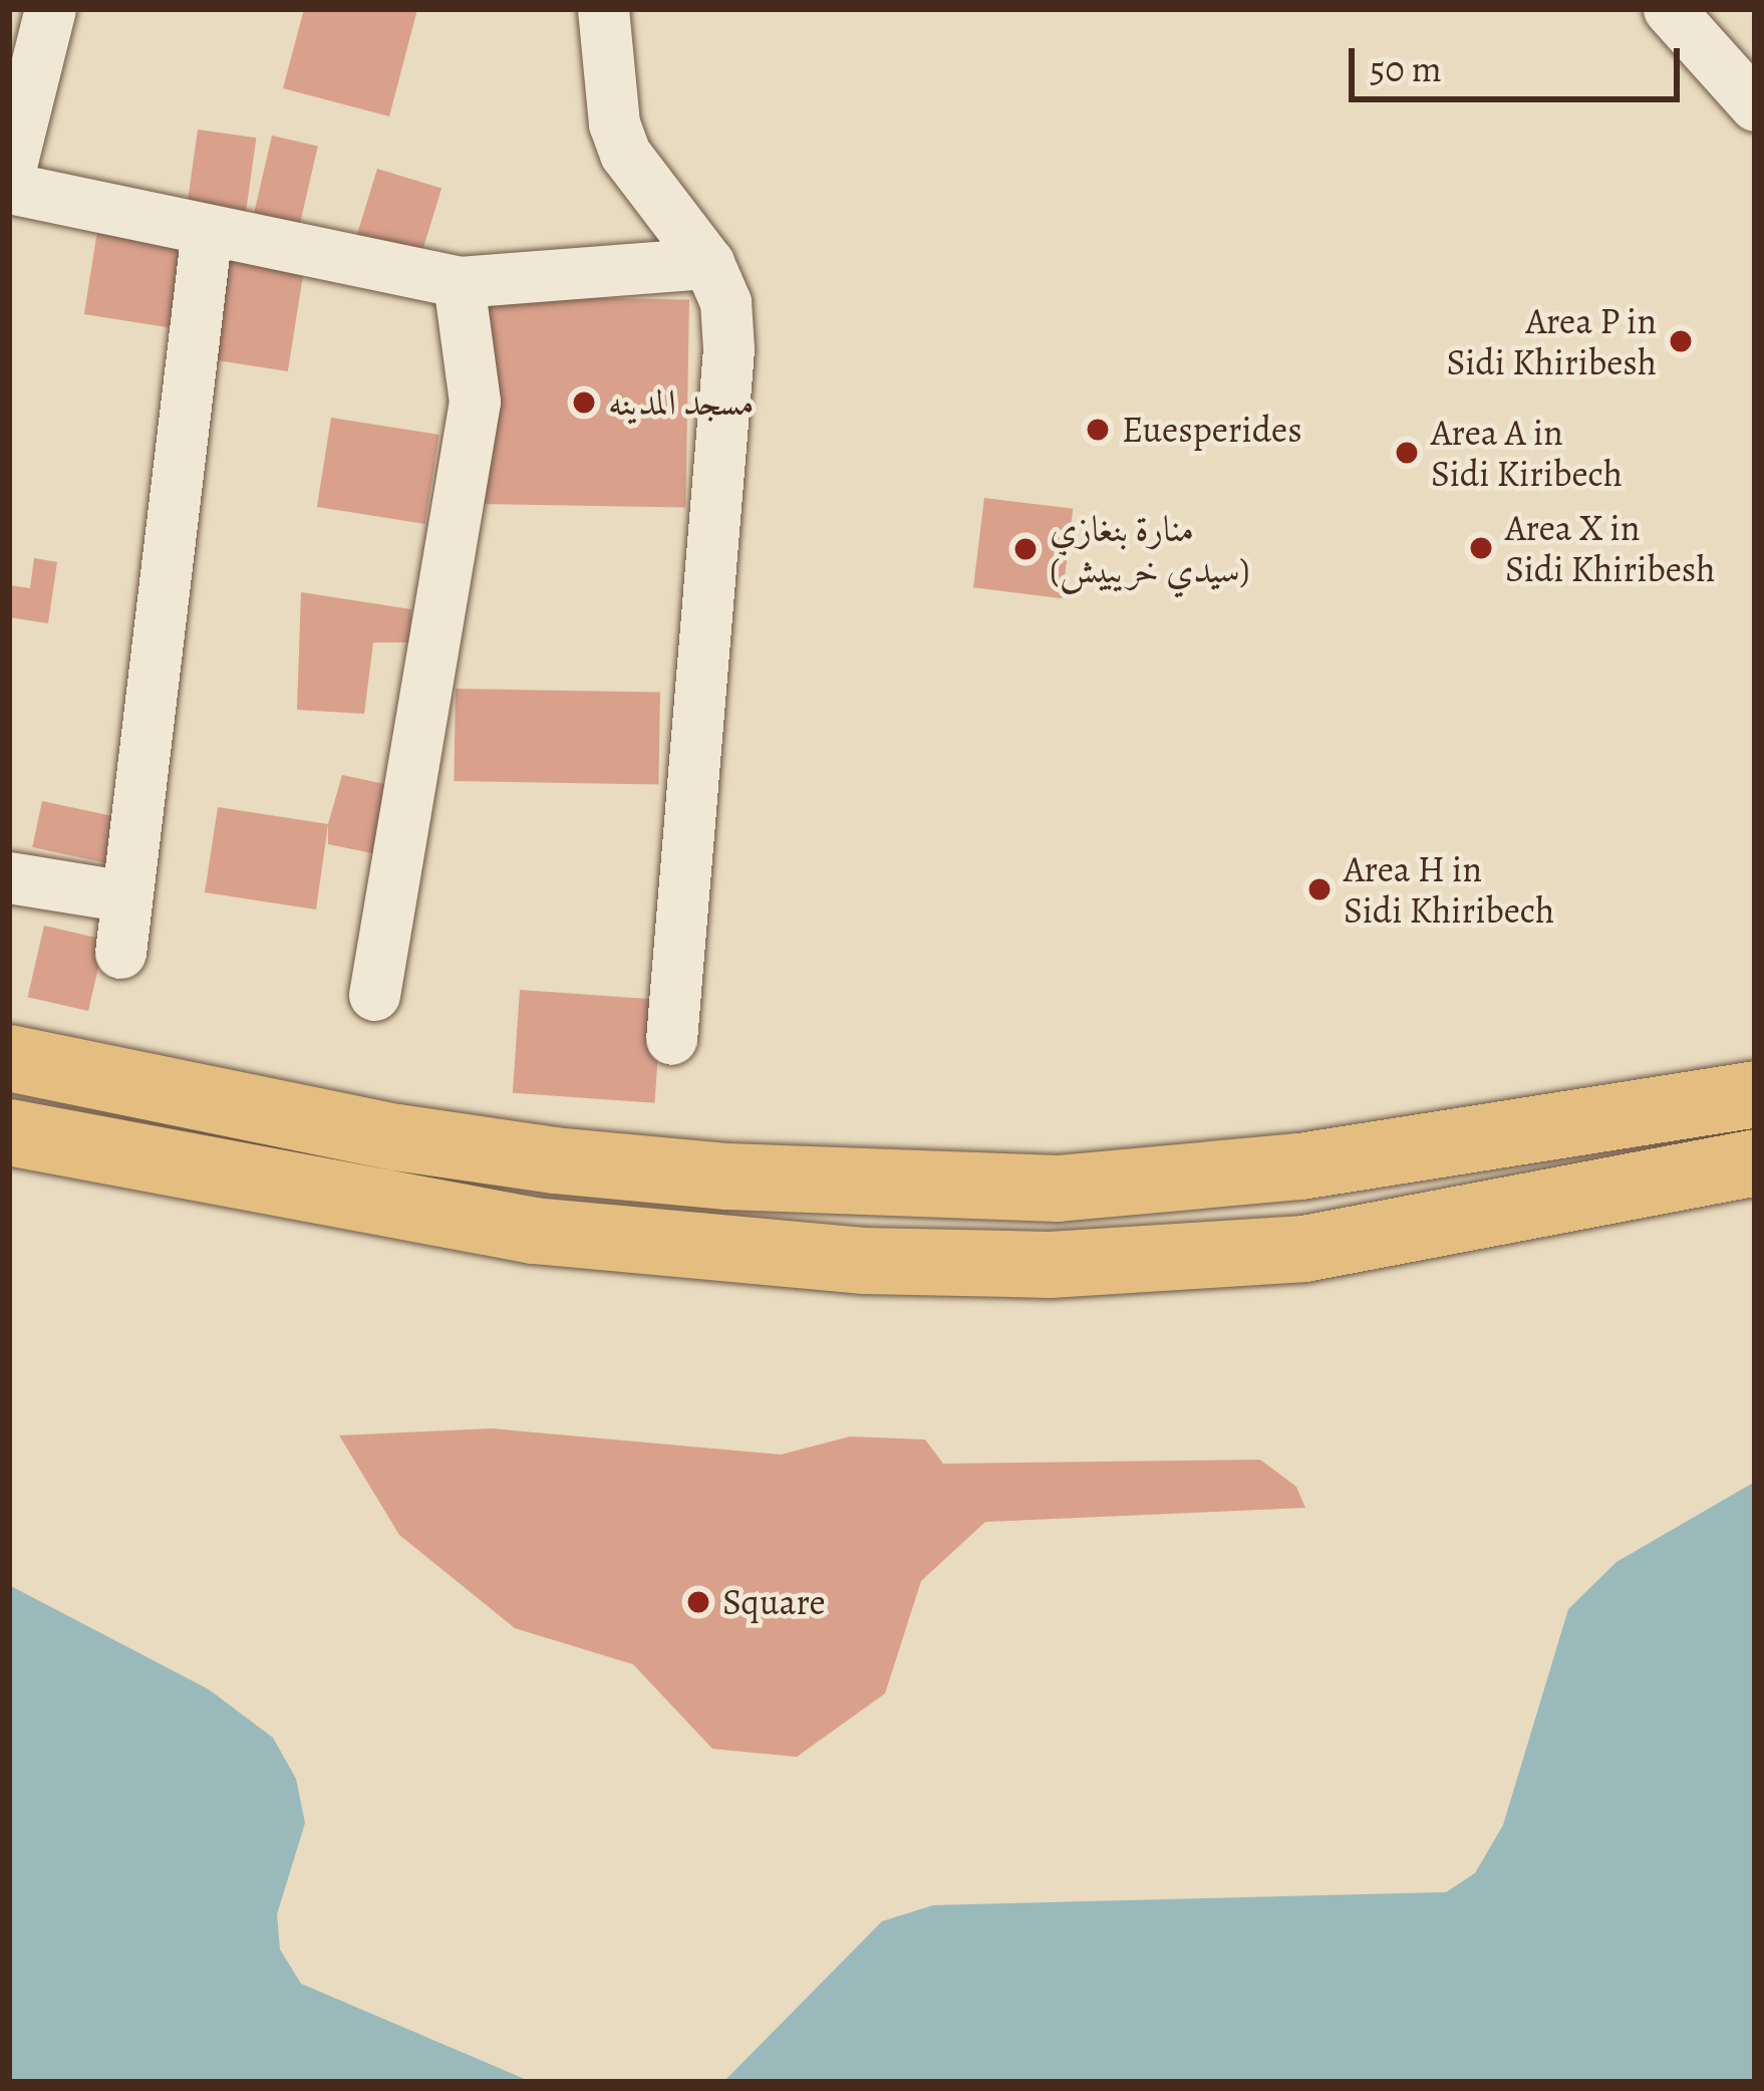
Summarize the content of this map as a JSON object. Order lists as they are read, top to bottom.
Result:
{
  "places": [
    "Area P in Sidi Khiribesh",
    "مسجد المدينه",
    "Euesperides",
    "Area A in Sidi Kiribech",
    "Area X in Sidi Khiribesh",
    "منارة بنغازي (سيدي خريبيش)",
    "Area H in Sidi Khiribech",
    "Square"
  ],
  "scale_bar": "50 m"
}
